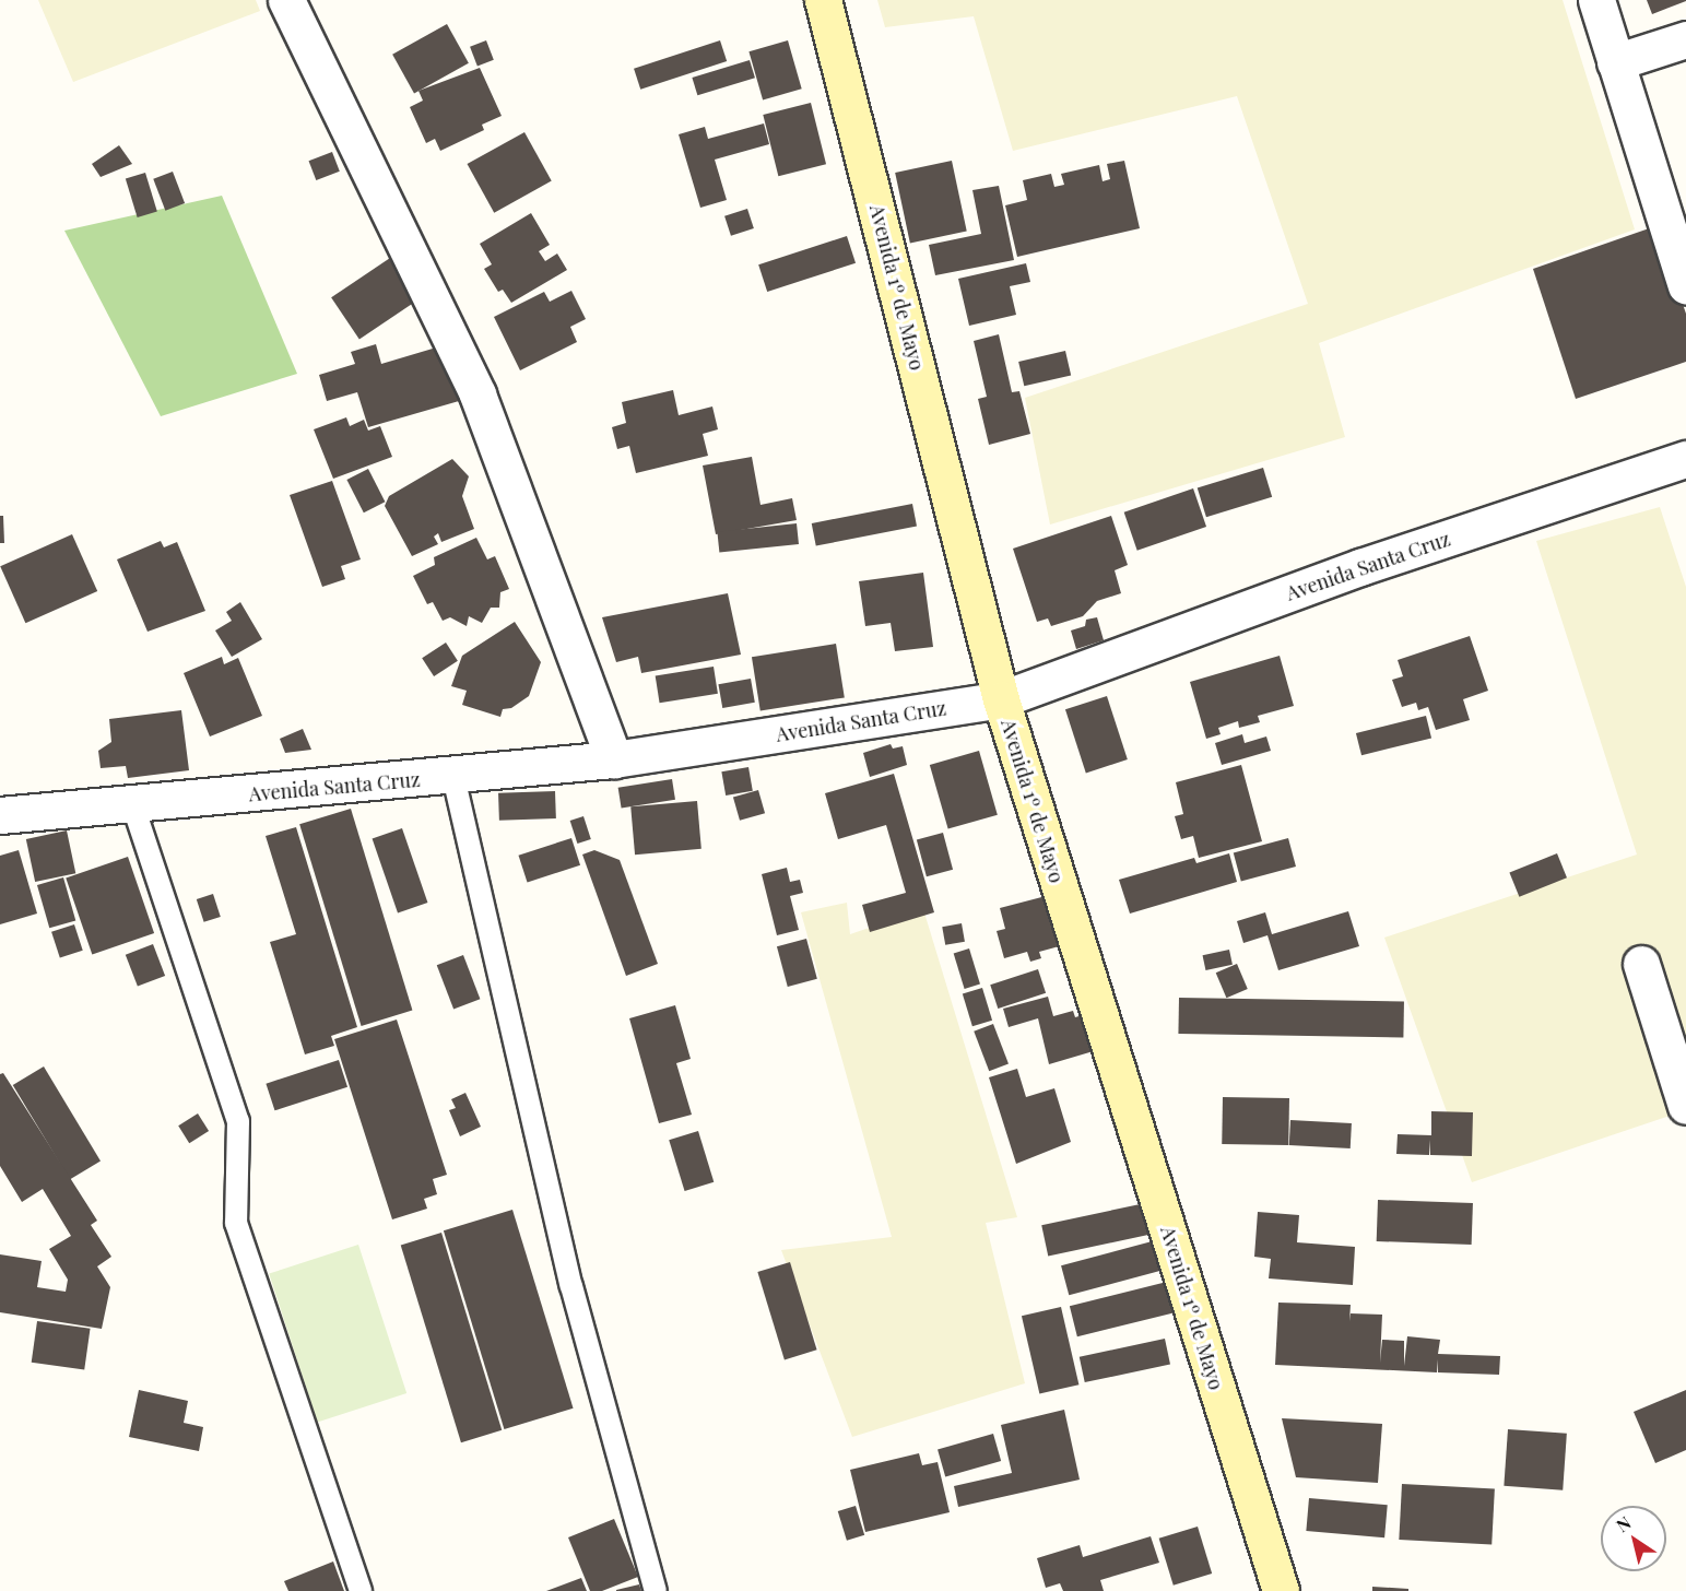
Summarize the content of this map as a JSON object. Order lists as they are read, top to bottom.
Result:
{
  "streets": {
    "main road": ["Avenida 1º de Mayo"],
    "street": ["Avenida Santa Cruz"]
  },
  "crossings": [
    ["Avenida 1º de Mayo", "Avenida Santa Cruz"]
  ],
  "north": "top left"
}
